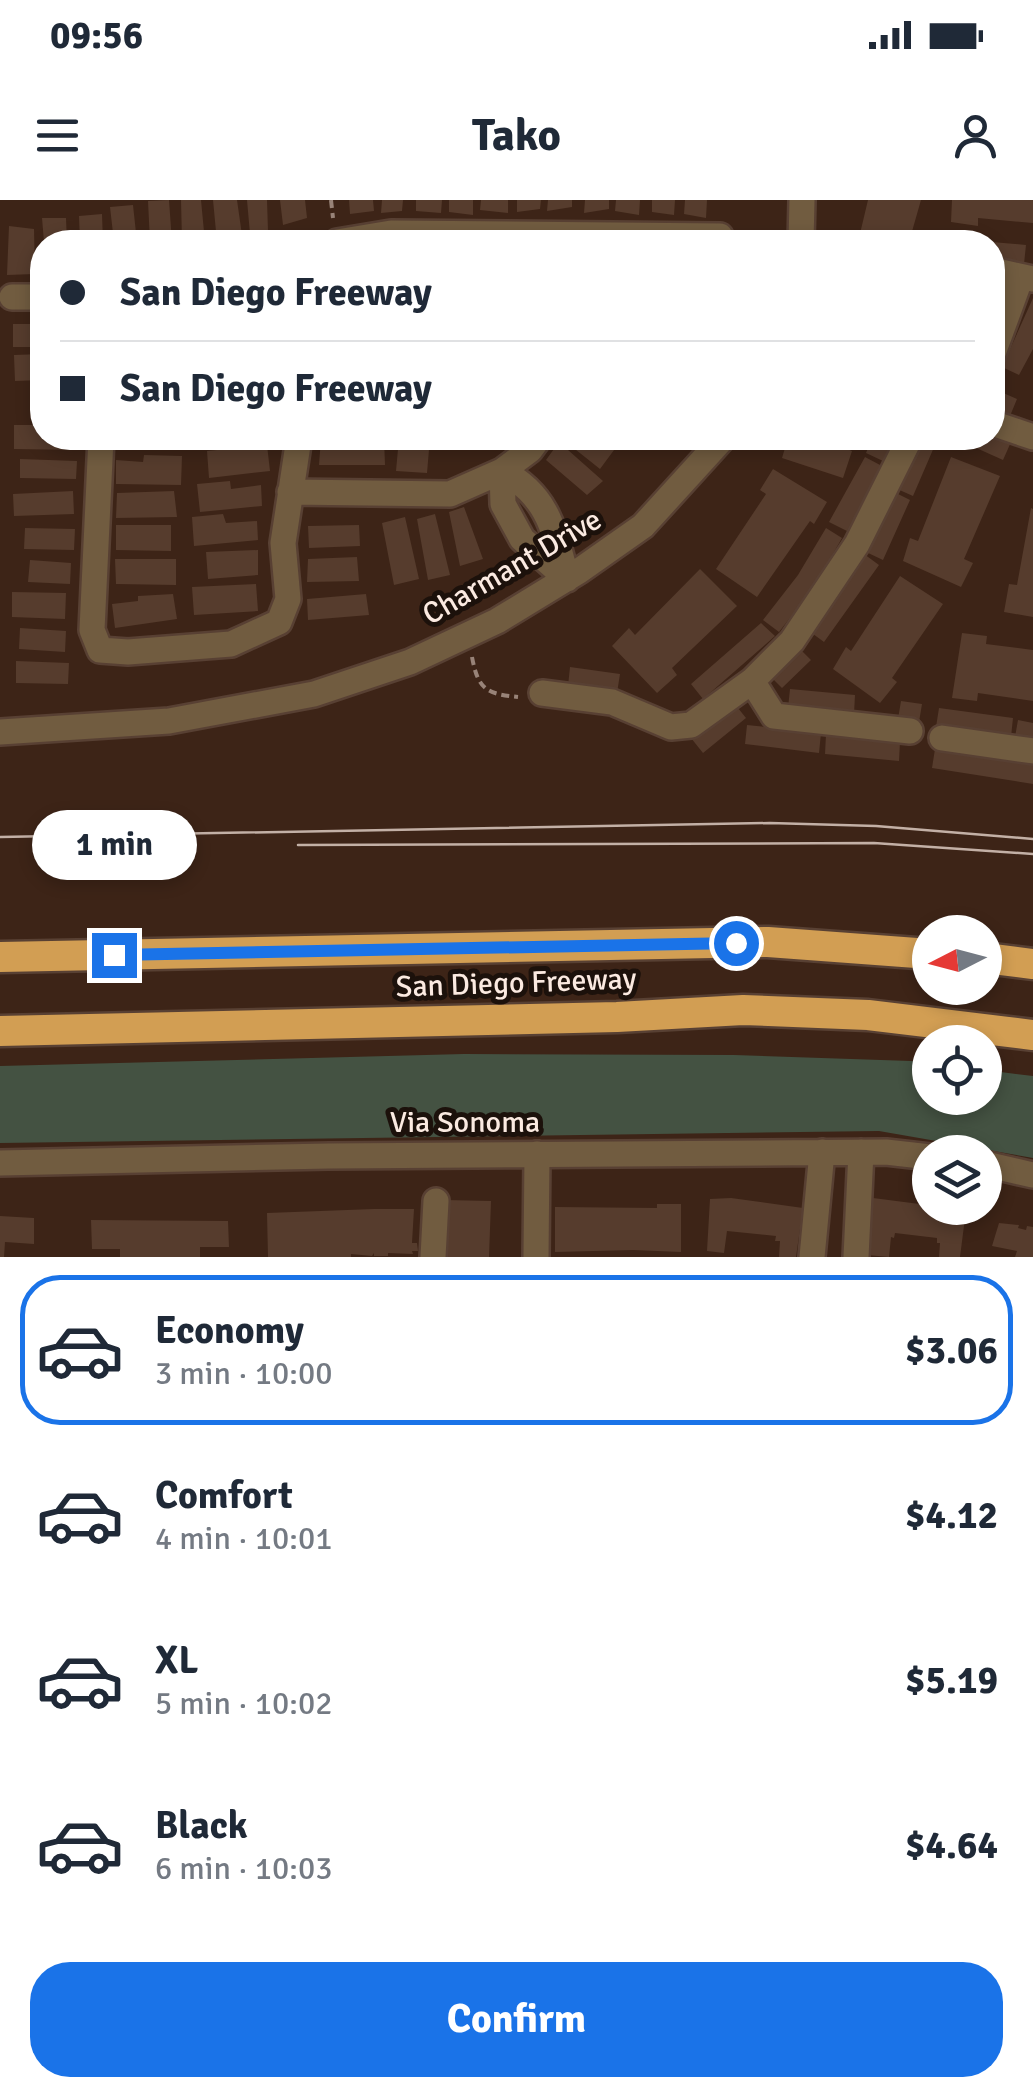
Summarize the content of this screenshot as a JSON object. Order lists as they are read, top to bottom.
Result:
{
  "streets": {
    "highway": ["San Diego Freeway"],
    "street": ["Charmant Drive", "Via Sonoma"]
  },
  "north": "left",
  "page": {
    "status": "09:56",
    "header": "Tako",
    "banner": ["San Diego Freeway", "San Diego Freeway"],
    "bubble": "1 min",
    "list": [
      {
        "name": "Economy",
        "note": "3 min · 10:00",
        "value": "$3.06"
      },
      {
        "name": "Comfort",
        "note": "4 min · 10:01",
        "value": "$4.12"
      },
      {
        "name": "XL",
        "note": "5 min · 10:02",
        "value": "$5.19"
      },
      {
        "name": "Black",
        "note": "6 min · 10:03",
        "value": "$4.64"
      }
    ],
    "buttons": "Confirm"
  }
}
